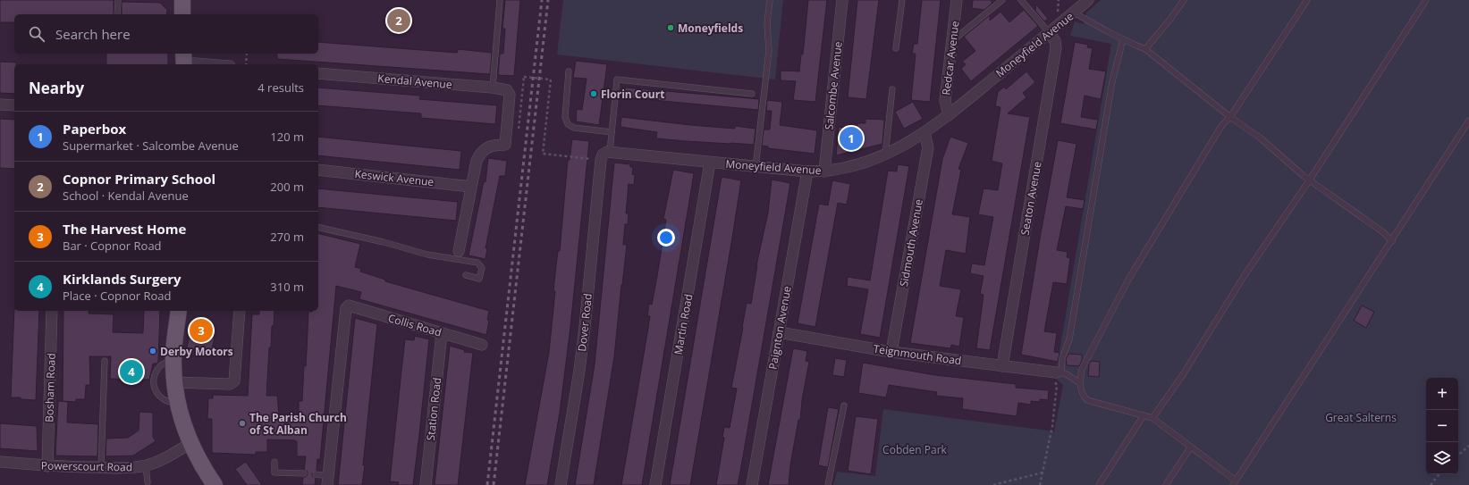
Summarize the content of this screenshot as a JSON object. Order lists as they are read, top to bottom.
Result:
{
  "streets": {
    "street": [
      "Moneyfield Avenue",
      "Redcar Avenue",
      "Kendal Avenue",
      "Salcombe Avenue",
      "Keswick Avenue",
      "Seaton Avenue",
      "Sidmouth Avenue",
      "Dover Road",
      "Martin Road",
      "Collis Road",
      "Paignton Avenue",
      "Teignmouth Road",
      "Bosham Road",
      "Station Road",
      "Powerscourt Road"
    ]
  },
  "crossings": [
    ["Moneyfield Avenue", "Redcar Avenue"],
    ["Moneyfield Avenue", "Salcombe Avenue"],
    ["Moneyfield Avenue", "Seaton Avenue"],
    ["Moneyfield Avenue", "Sidmouth Avenue"],
    ["Moneyfield Avenue", "Martin Road"],
    ["Moneyfield Avenue", "Paignton Avenue"],
    ["Kendal Avenue", "Keswick Avenue"],
    ["Seaton Avenue", "Teignmouth Road"],
    ["Sidmouth Avenue", "Teignmouth Road"],
    ["Collis Road", "Station Road"],
    ["Paignton Avenue", "Teignmouth Road"],
    ["Bosham Road", "Powerscourt Road"]
  ],
  "parks": ["Great Salterns", "Cobden Park"],
  "places": [
    "Moneyfields",
    "Florin Court",
    "Derby Motors",
    "The Parish Church of St Alban"
  ],
  "page": {
    "pins": [
      "2",
      "1",
      "3",
      "4"
    ],
    "search": "Search here",
    "heading": ["Nearby", "4 results"],
    "list": [
      {
        "mark": "1",
        "name": "Paperbox",
        "note": "Supermarket · Salcombe Avenue",
        "value": "120 m"
      },
      {
        "mark": "2",
        "name": "Copnor Primary School",
        "note": "School · Kendal Avenue",
        "value": "200 m"
      },
      {
        "mark": "3",
        "name": "The Harvest Home",
        "note": "Bar · Copnor Road",
        "value": "270 m"
      },
      {
        "mark": "4",
        "name": "Kirklands Surgery",
        "note": "Place · Copnor Road",
        "value": "310 m"
      }
    ],
    "map_buttons": ["+", "−"]
  }
}
